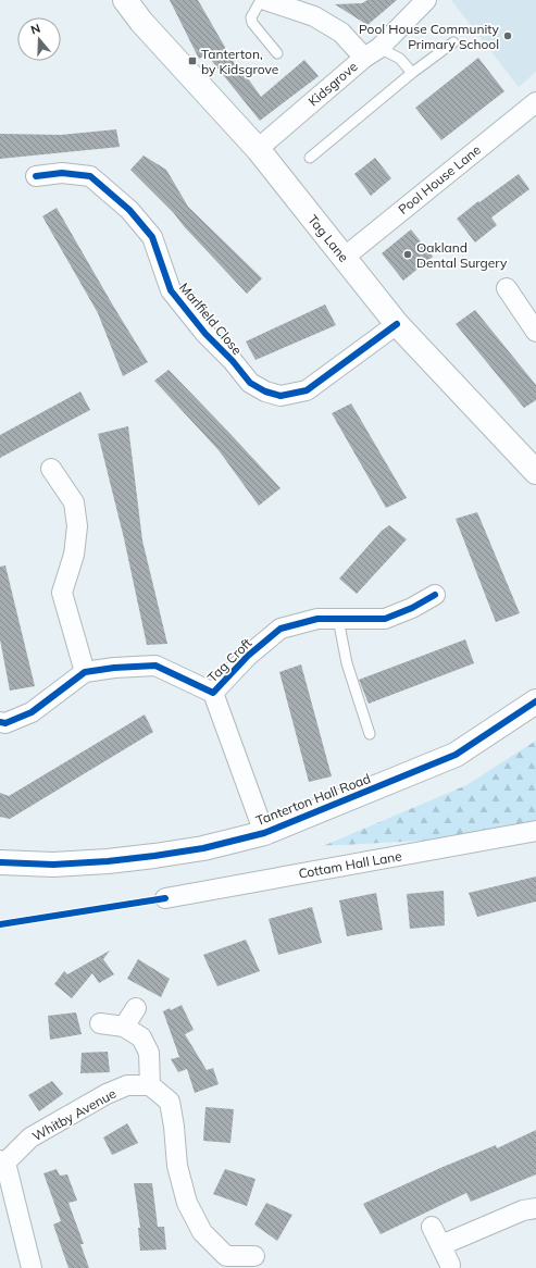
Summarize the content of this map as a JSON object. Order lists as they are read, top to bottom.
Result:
{
  "streets": {
    "main road": ["Tag Lane", "Tanterton Hall Road"],
    "street": [
      "Kidsgrove",
      "Pool House Lane",
      "Marlfield Close",
      "Tag Croft",
      "Cottam Hall Lane",
      "Whitby Avenue"
    ]
  },
  "crossings": [
    ["Kidsgrove", "Tag Lane"],
    ["Pool House Lane", "Tag Lane"],
    ["Tag Lane", "Marlfield Close"],
    ["Tag Croft", "Tanterton Hall Road"]
  ],
  "places": {
    "other": ["Pool House Community Primary School", "Oakland Dental Surgery"],
    "transit": ["Tanterton, by Kidsgrove"]
  },
  "north": "top"
}
